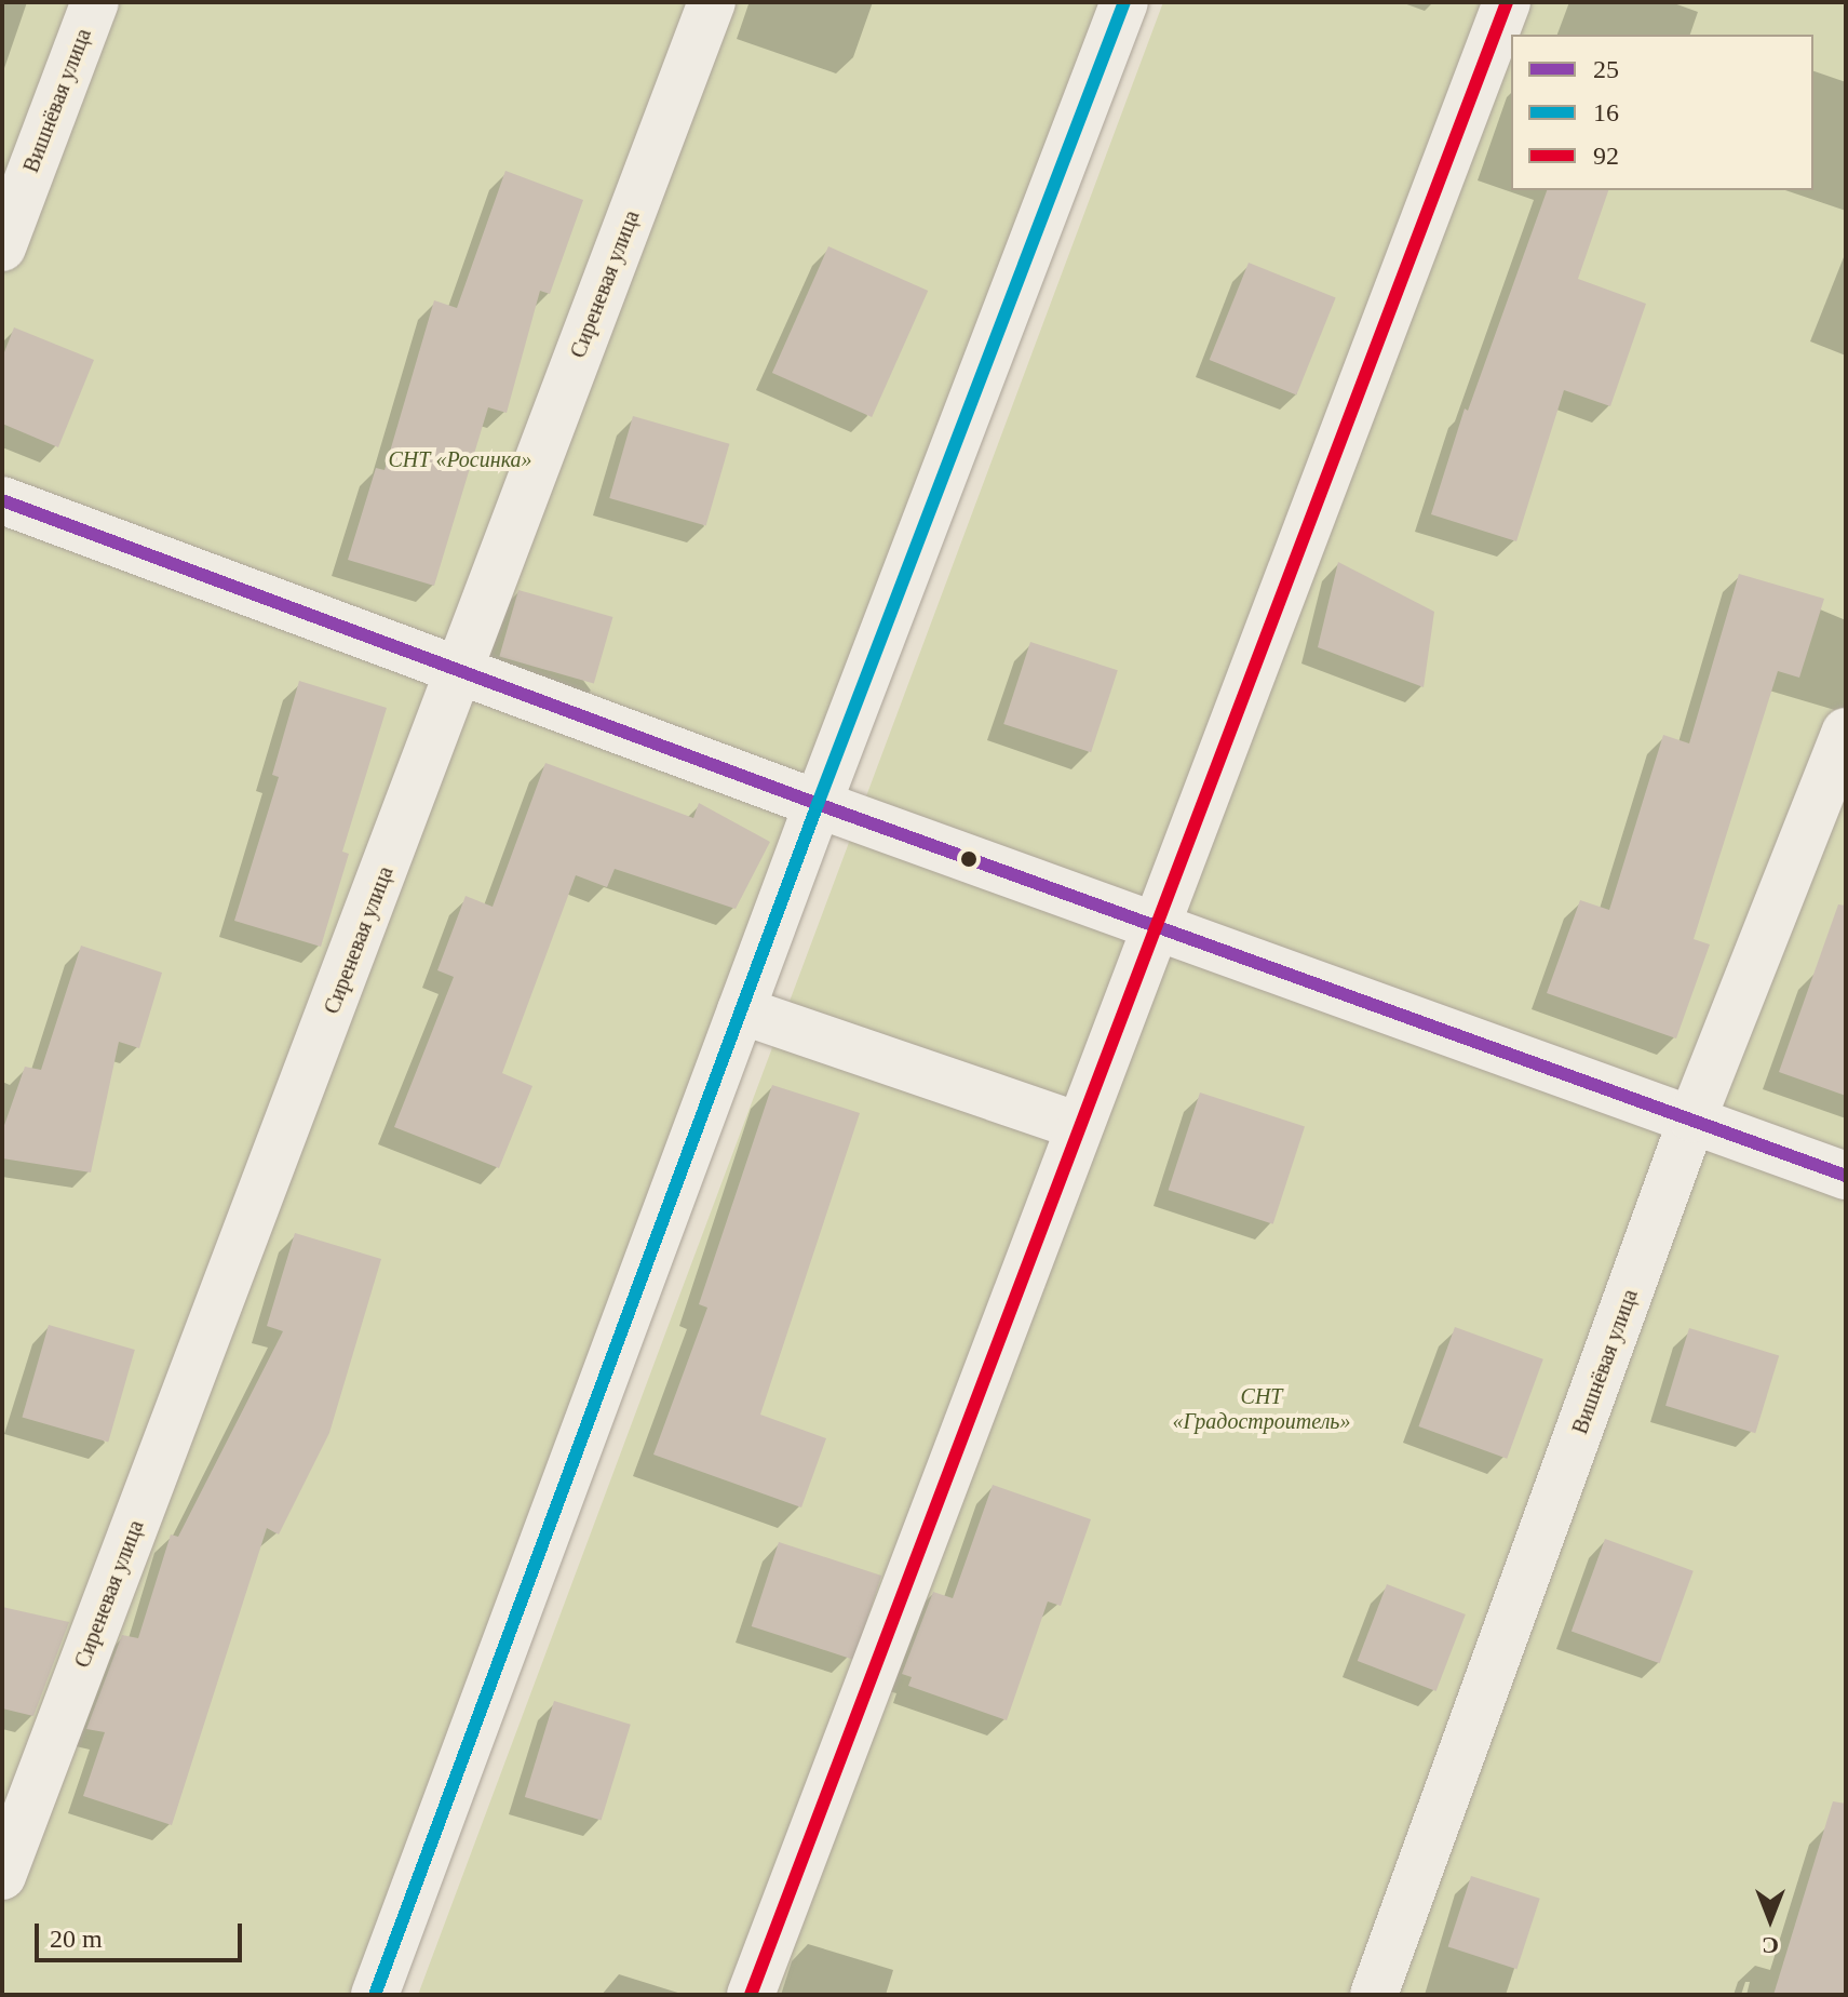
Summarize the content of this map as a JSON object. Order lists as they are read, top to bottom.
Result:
{
  "streets": {
    "street": ["Вишнёвая улица", "Сиреневая улица"]
  },
  "parks": ["СНТ «Росинка»", "СНТ «Градостроитель»"],
  "lines": ["transit line 16", "transit line 92", "transit line 25"],
  "legend": ["25", "16", "92"],
  "scale_bar": "20 m",
  "north": "bottom"
}
